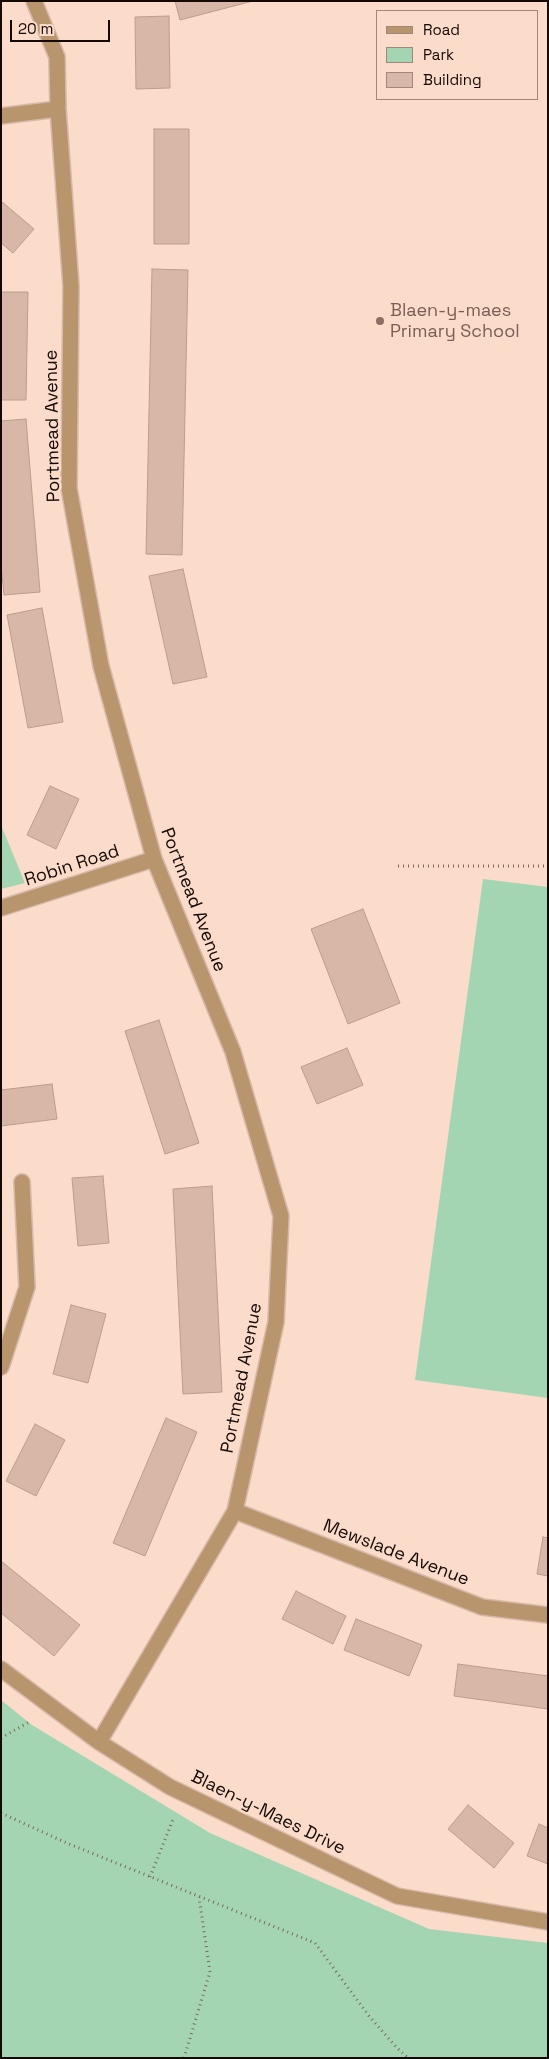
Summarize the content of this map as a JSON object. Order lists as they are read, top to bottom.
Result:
{
  "streets": {
    "street": [
      "Portmead Avenue",
      "Robin Road",
      "Mewslade Avenue",
      "Blaen-y-Maes Drive"
    ]
  },
  "crossings": [
    ["Portmead Avenue", "Robin Road"],
    ["Portmead Avenue", "Mewslade Avenue"],
    ["Portmead Avenue", "Blaen-y-Maes Drive"]
  ],
  "places": ["Blaen-y-maes Primary School"],
  "legend": ["Road", "Park", "Building"],
  "scale_bar": "20 m"
}
